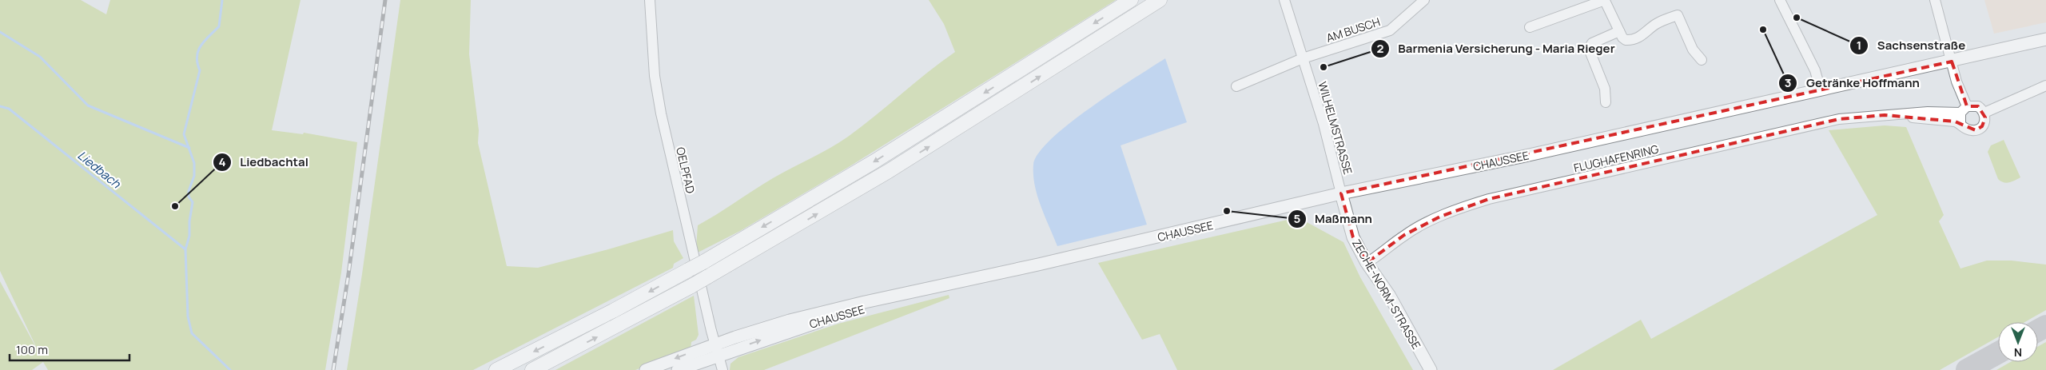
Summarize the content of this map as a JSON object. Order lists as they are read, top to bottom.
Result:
{
  "streets": {
    "main road": ["CHAUSSEE", "ZECHE-NORM-STRASSE"],
    "street": [
      "AM BUSCH",
      "WILHELMSTRASSE",
      "FLUGHAFENRING",
      "OELPFAD"
    ]
  },
  "crossings": [
    ["AM BUSCH", "WILHELMSTRASSE"],
    ["WILHELMSTRASSE", "CHAUSSEE"],
    ["WILHELMSTRASSE", "ZECHE-NORM-STRASSE"],
    ["FLUGHAFENRING", "ZECHE-NORM-STRASSE"],
    ["CHAUSSEE", "OELPFAD"],
    ["CHAUSSEE", "ZECHE-NORM-STRASSE"]
  ],
  "water": ["Liedbach"],
  "places": [
    "Sachsenstraße",
    "Getränke Hoffmann",
    "Barmenia Versicherung - Maria Rieger",
    "Liedbachtal",
    "Maßmann"
  ],
  "scale_bar": "100 m",
  "north": "bottom"
}
